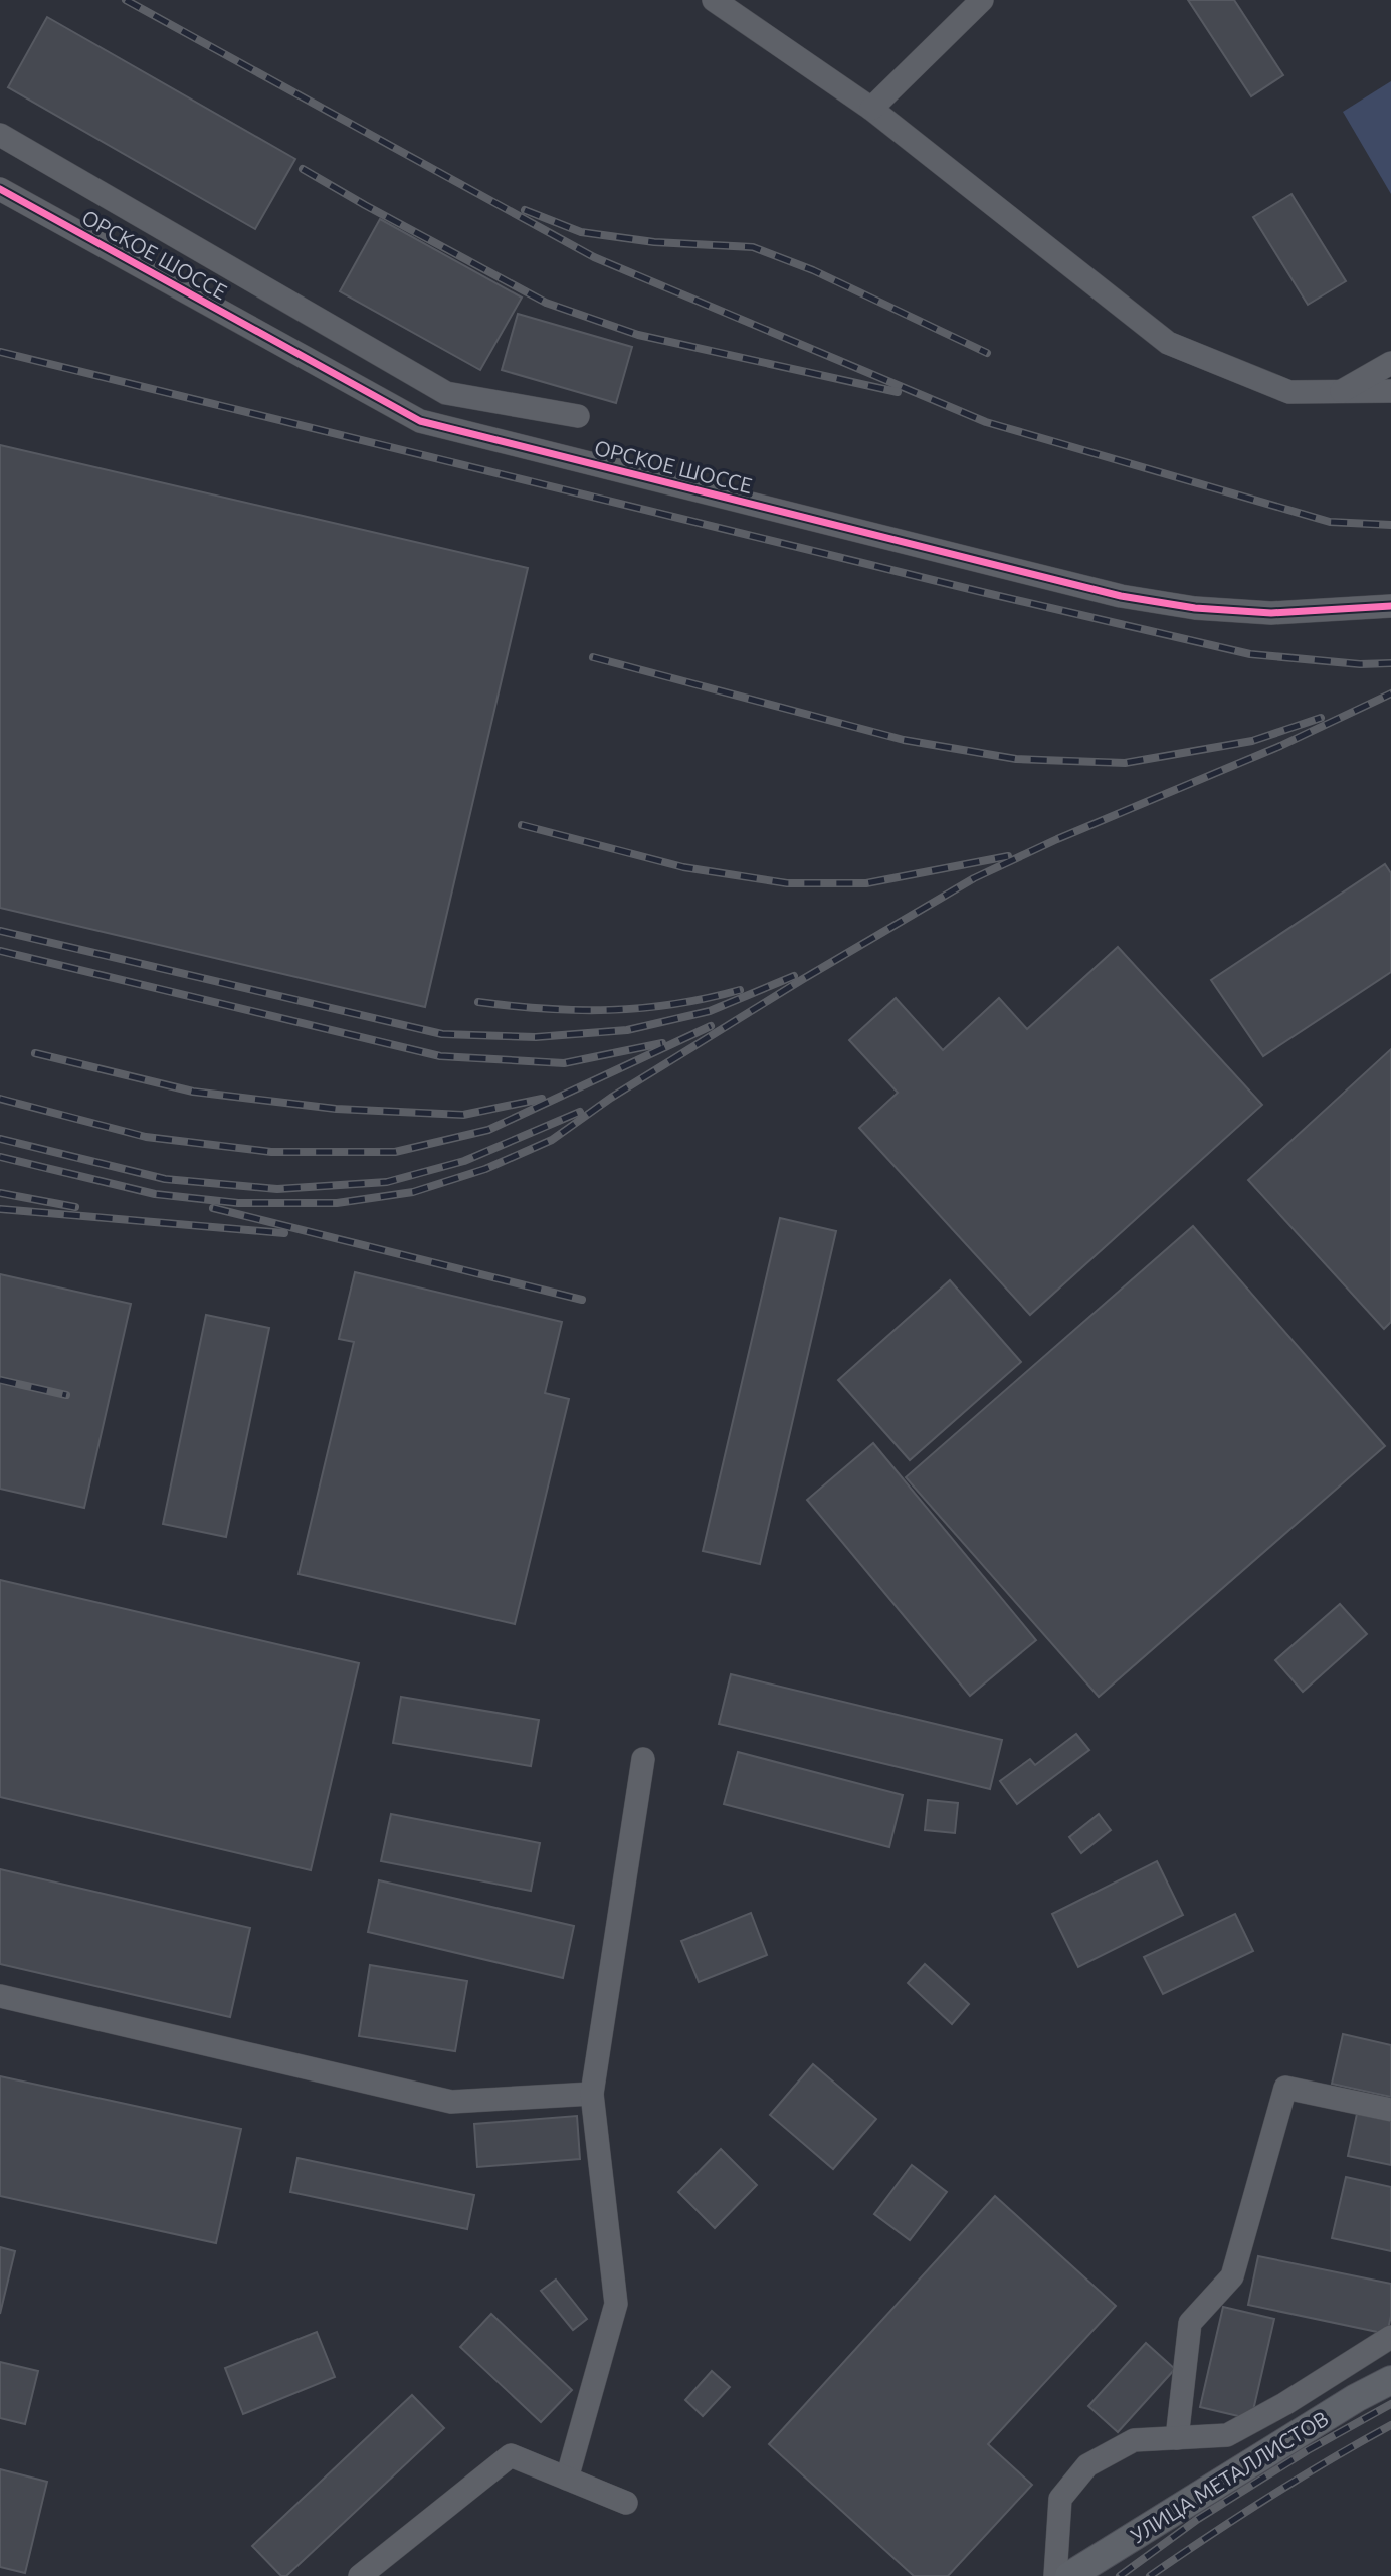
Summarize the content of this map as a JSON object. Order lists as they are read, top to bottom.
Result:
{
  "streets": {
    "main road": ["УЛИЦА МЕТАЛЛИСТОВ"],
    "street": ["ОРСКОЕ ШОССЕ"]
  }
}
